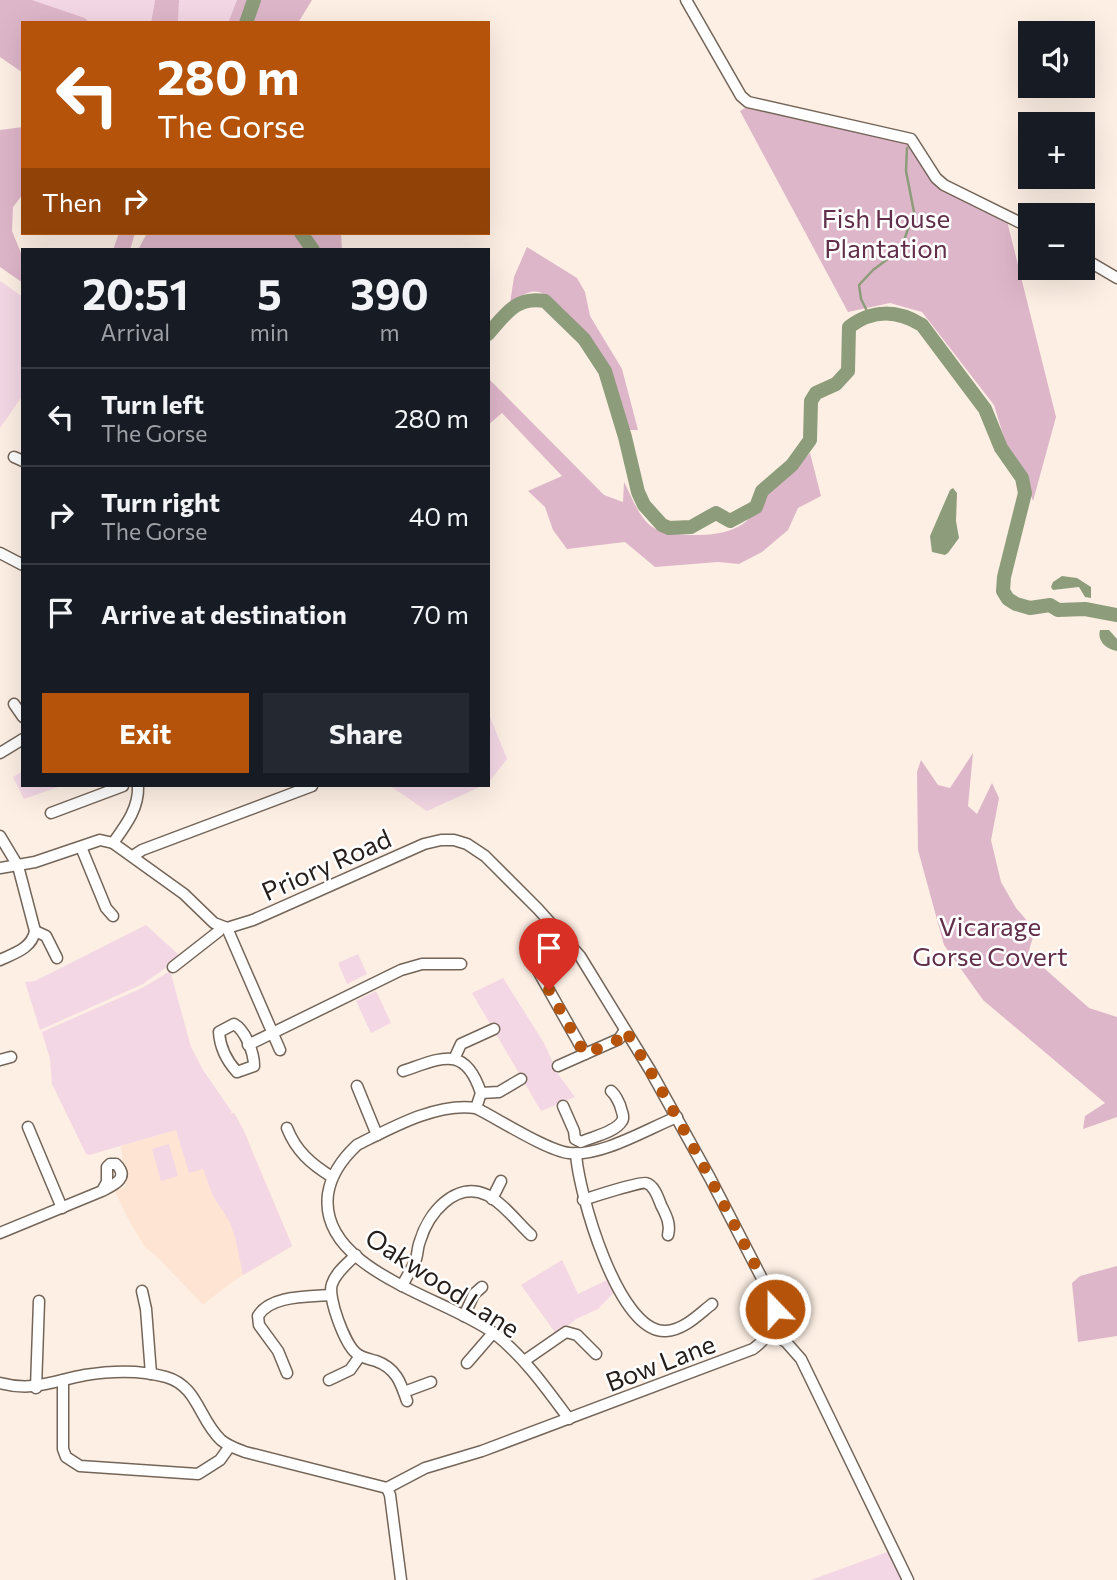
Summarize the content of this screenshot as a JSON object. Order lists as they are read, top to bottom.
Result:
{
  "streets": {
    "street": ["Priory Road", "Oakwood Lane", "Bow Lane"]
  },
  "crossings": [
    ["Oakwood Lane", "Bow Lane"]
  ],
  "parks": ["Fish House Plantation", "Vicarage Gorse Covert"],
  "page": {
    "map_buttons": ["+", "−"],
    "turn": ["280 m", "The Gorse"],
    "then": "Then",
    "eta": [
      "20:51",
      "Arrival",
      "5",
      "min",
      "390",
      "m"
    ],
    "list": [
      {
        "name": "Turn left",
        "note": "The Gorse",
        "value": "280 m"
      },
      {
        "name": "Turn right",
        "note": "The Gorse",
        "value": "40 m"
      },
      {
        "name": "Arrive at destination",
        "value": "70 m"
      }
    ],
    "buttons": ["Exit", "Share"]
  }
}
